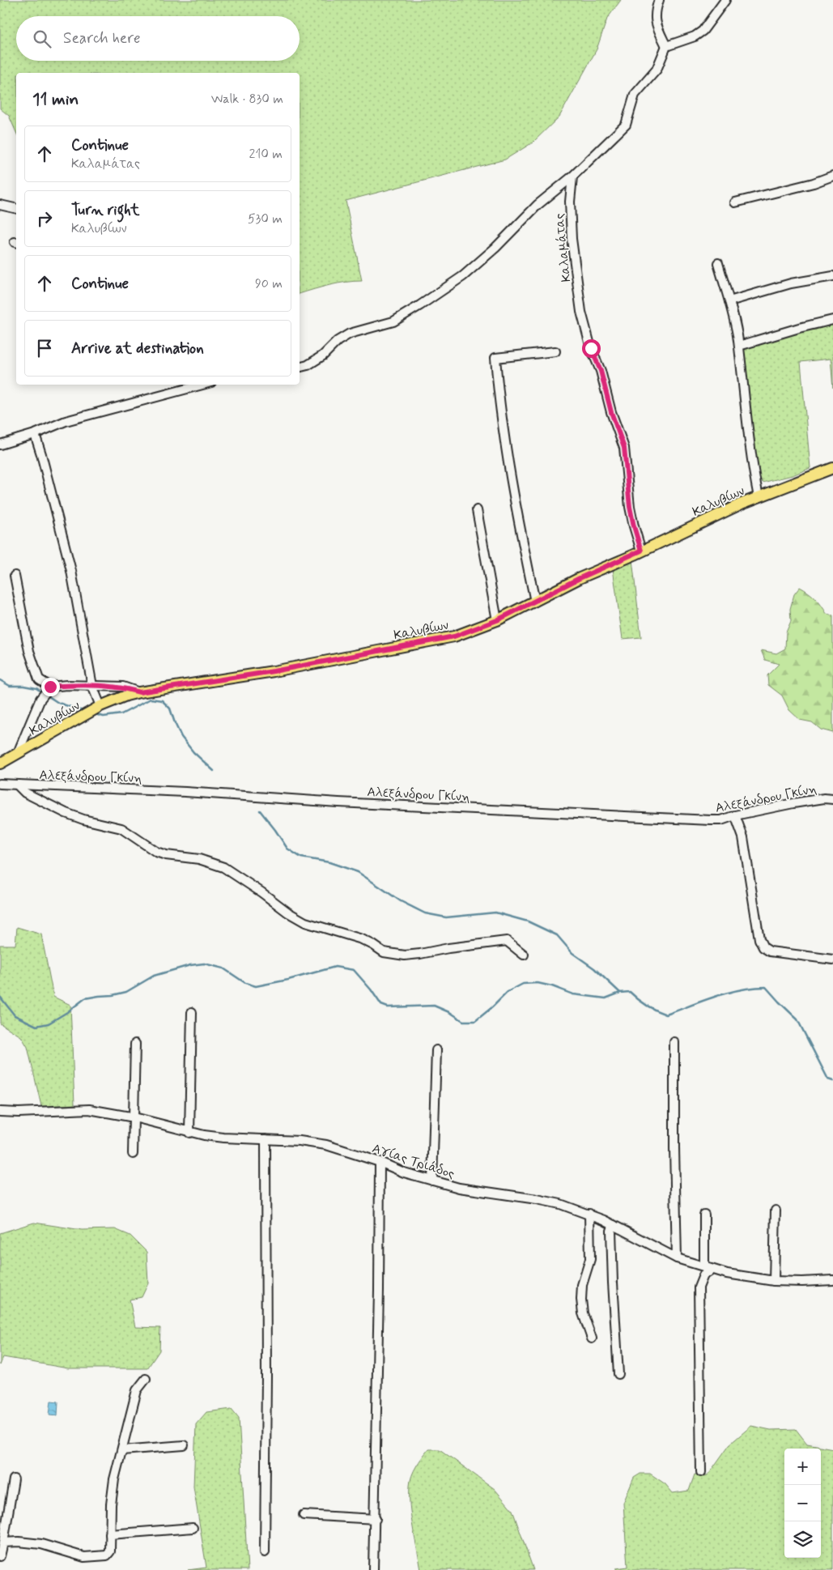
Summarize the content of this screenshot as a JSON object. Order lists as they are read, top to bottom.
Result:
{
  "streets": {
    "main road": ["Καλυβίων"],
    "street": ["Καλαμάτας", "Αλεξάνδρου Γκίνη", "Αγίας Τριάδος"]
  },
  "crossings": [
    ["Καλαμάτας", "Καλυβίων"]
  ],
  "page": {
    "search": "Search here",
    "heading": ["11 min", "Walk · 830 m"],
    "list": [
      ["Continue", "Καλαμάτας", "210 m"],
      ["Turn right", "Καλυβίων", "530 m"],
      ["Continue", "90 m"],
      "Arrive at destination"
    ],
    "map_buttons": ["+", "−"]
  }
}
